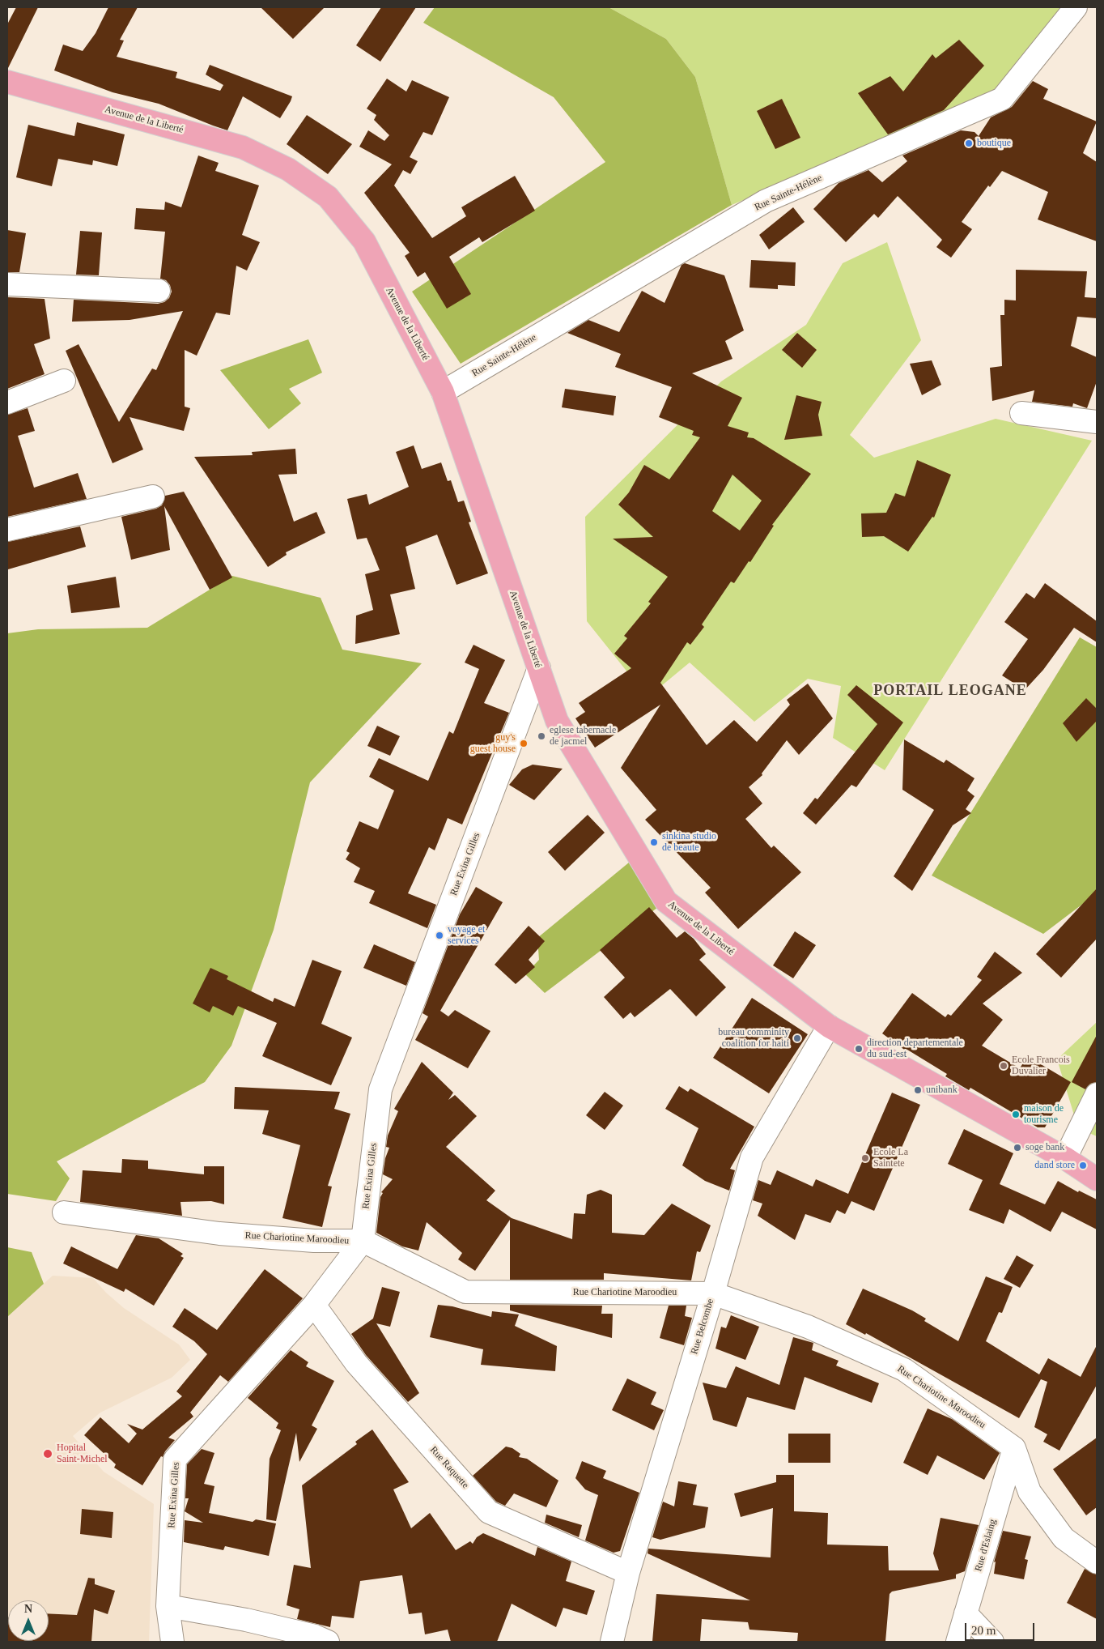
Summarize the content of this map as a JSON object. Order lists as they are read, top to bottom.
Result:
{
  "streets": {
    "main road": ["Avenue de la Liberté"],
    "street": [
      "Rue Sainte-Hélène",
      "Rue Exina Gilles",
      "Rue Chariotine Maroodieu",
      "Rue Belcombe",
      "Rue Raquette",
      "Rue d'Eslaing"
    ]
  },
  "crossings": [
    ["Avenue de la Liberté", "Rue Sainte-Hélène"],
    ["Avenue de la Liberté", "Rue Exina Gilles"],
    ["Avenue de la Liberté", "Rue Belcombe"],
    ["Rue Exina Gilles", "Rue Chariotine Maroodieu"],
    ["Rue Exina Gilles", "Rue Raquette"],
    ["Rue Chariotine Maroodieu", "Rue Belcombe"],
    ["Rue Chariotine Maroodieu", "Rue d'Eslaing"],
    ["Rue Belcombe", "Rue Raquette"]
  ],
  "districts": ["PORTAIL LEOGANE"],
  "places": [
    "boutique",
    "eglese tabernacle de jacmel",
    "guy's guest house",
    "sinkina studio de beaute",
    "voyage et services",
    "bureau comminity coalition for haiti",
    "direction departementale du sud-est",
    "Ecole Francois Duvalier",
    "unibank",
    "maison de tourisme",
    "soge bank",
    "Ecole La Saintete",
    "dand store",
    "Hopital Saint-Michel"
  ],
  "scale_bar": "20 m",
  "north": "top"
}
